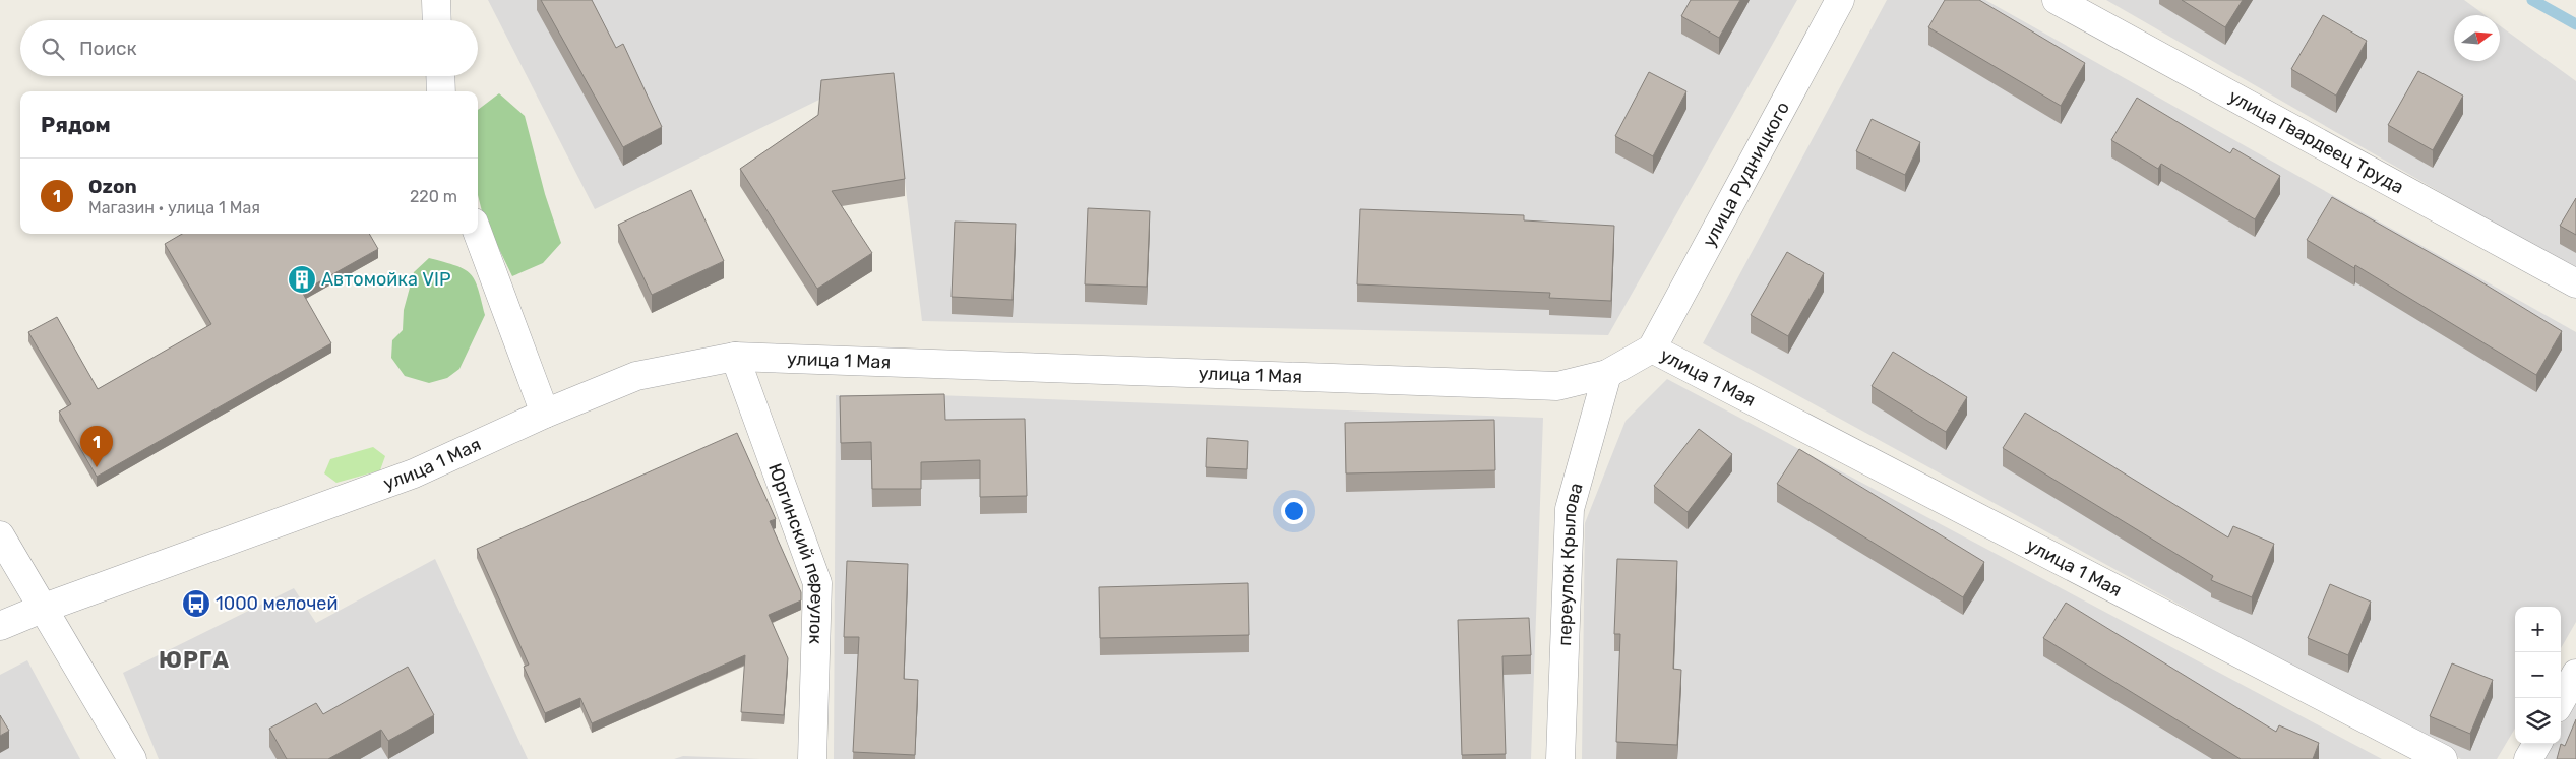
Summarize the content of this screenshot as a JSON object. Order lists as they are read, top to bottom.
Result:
{
  "streets": {
    "street": [
      "улица Гвардеец Труда",
      "улица Рудницкого",
      "улица 1 Мая",
      "Юргинский переулок",
      "переулок Крылова"
    ]
  },
  "crossings": [
    ["улица Рудницкого", "улица 1 Мая"],
    ["улица 1 Мая", "Юргинский переулок"],
    ["улица 1 Мая", "переулок Крылова"]
  ],
  "districts": ["ЮРГА"],
  "places": {
    "building": ["Автомойка VIP"],
    "bus stop": ["1000 мелочей"]
  },
  "north": "right",
  "page": {
    "search": "Поиск",
    "heading": "Рядом",
    "list": [
      {
        "mark": "1",
        "name": "Ozon",
        "note": "Магазин · улица 1 Мая",
        "value": "220 m"
      }
    ],
    "pins": "1",
    "map_buttons": ["+", "−"]
  }
}
